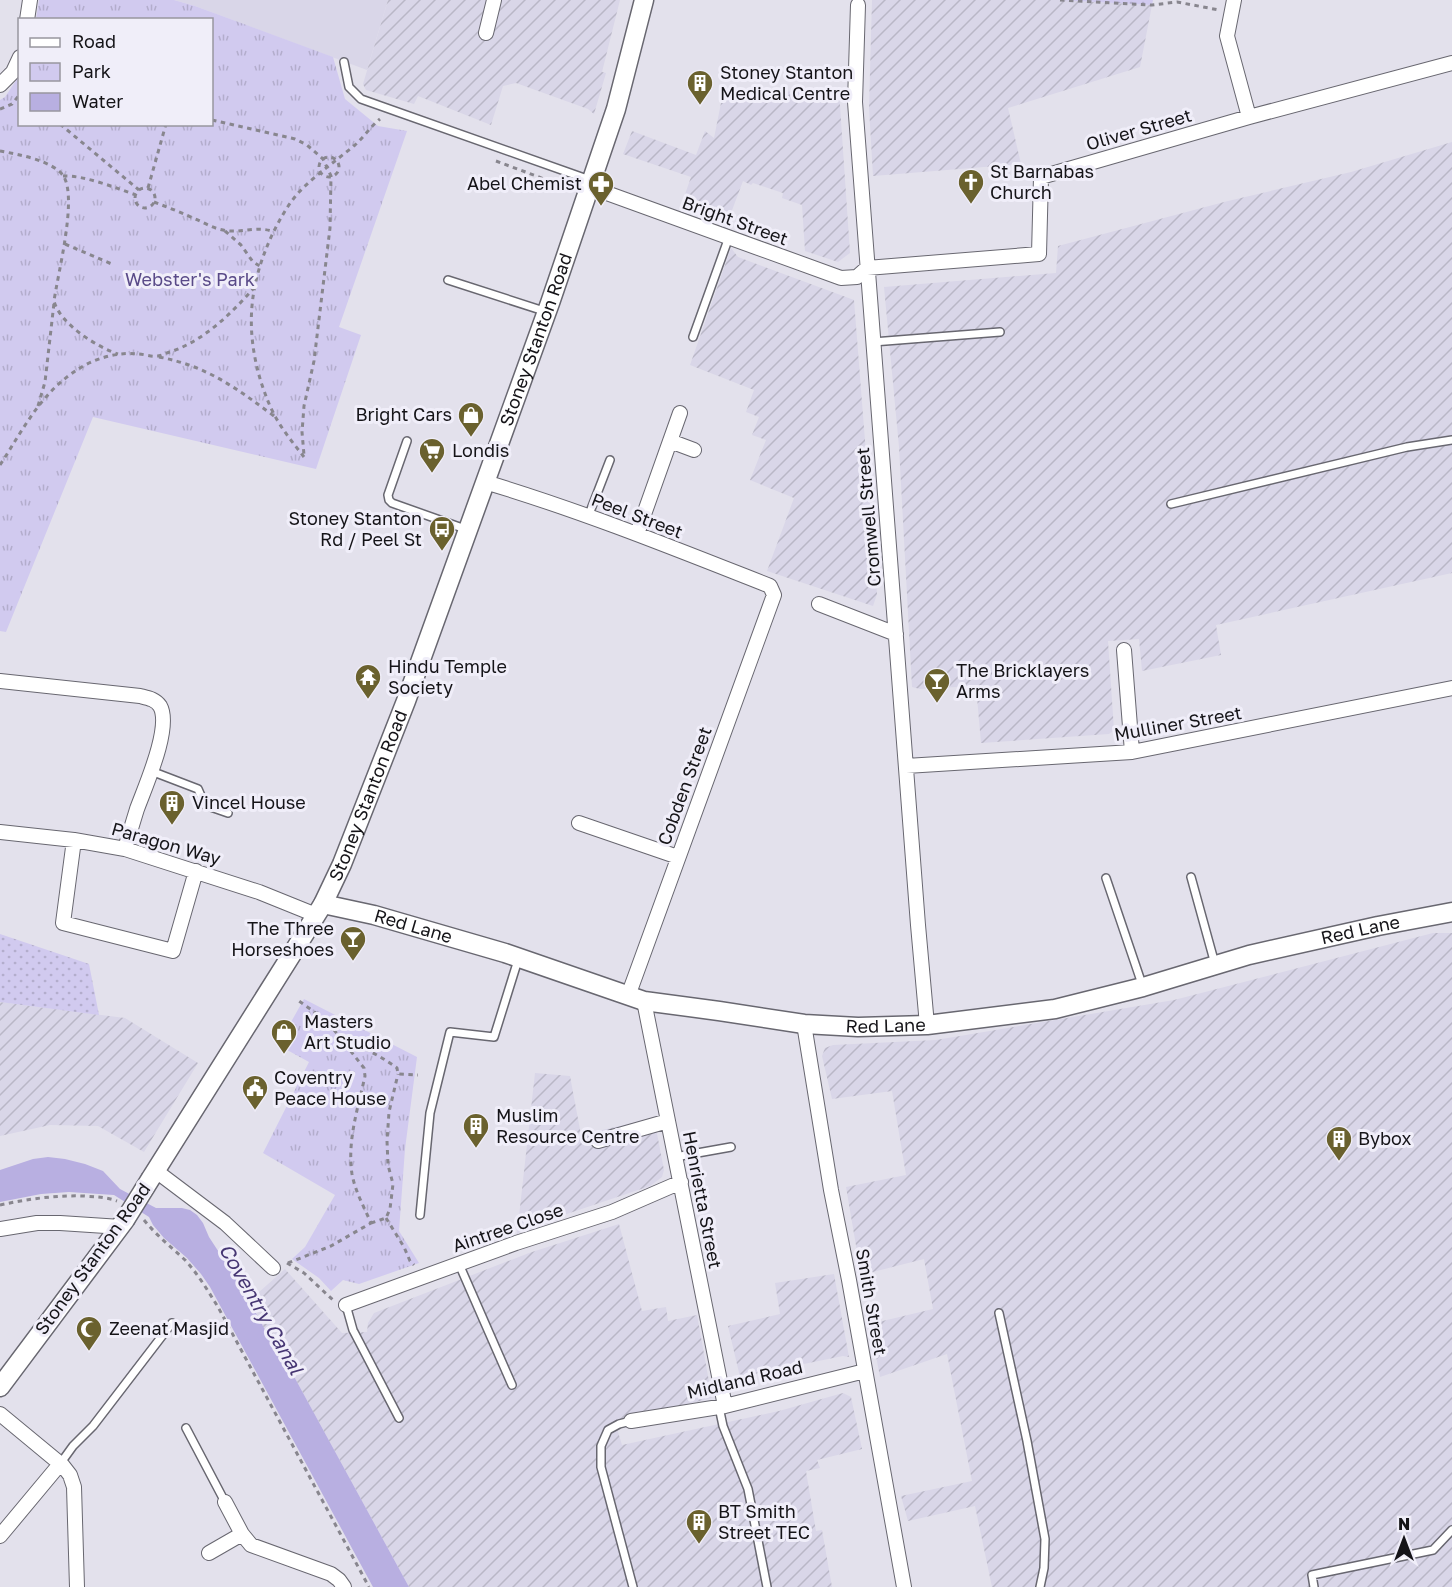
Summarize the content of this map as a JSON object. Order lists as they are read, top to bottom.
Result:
{
  "streets": {
    "main road": ["Stoney Stanton Road", "Red Lane"],
    "street": [
      "Oliver Street",
      "Bright Street",
      "Peel Street",
      "Cromwell Street",
      "Mulliner Street",
      "Cobden Street",
      "Paragon Way",
      "Henrietta Street",
      "Aintree Close",
      "Smith Street",
      "Midland Road"
    ]
  },
  "crossings": [
    ["Oliver Street", "Bright Street"],
    ["Oliver Street", "Cromwell Street"],
    ["Bright Street", "Stoney Stanton Road"],
    ["Bright Street", "Cromwell Street"],
    ["Stoney Stanton Road", "Peel Street"],
    ["Stoney Stanton Road", "Paragon Way"],
    ["Stoney Stanton Road", "Red Lane"],
    ["Peel Street", "Cobden Street"],
    ["Cromwell Street", "Mulliner Street"],
    ["Cromwell Street", "Red Lane"],
    ["Cobden Street", "Red Lane"],
    ["Cobden Street", "Henrietta Street"],
    ["Paragon Way", "Red Lane"],
    ["Red Lane", "Henrietta Street"],
    ["Red Lane", "Smith Street"],
    ["Henrietta Street", "Aintree Close"],
    ["Henrietta Street", "Midland Road"],
    ["Smith Street", "Midland Road"]
  ],
  "water": ["Coventry Canal"],
  "parks": ["Webster's Park"],
  "places": {
    "building": [
      "Stoney Stanton Medical Centre",
      "Vincel House",
      "Muslim Resource Centre",
      "Bybox",
      "BT Smith Street TEC"
    ],
    "church": ["St Barnabas Church"],
    "pharmacy": ["Abel Chemist"],
    "shop": ["Bright Cars", "Masters Art Studio"],
    "supermarket": ["Londis"],
    "bus stop": ["Stoney Stanton Rd / Peel St"],
    "temple": ["Hindu Temple Society"],
    "bar": ["The Bricklayers Arms", "The Three Horseshoes"],
    "public building": ["Coventry Peace House"],
    "mosque": ["Zeenat Masjid"]
  },
  "legend": ["Road", "Park", "Water"],
  "north": "top"
}
